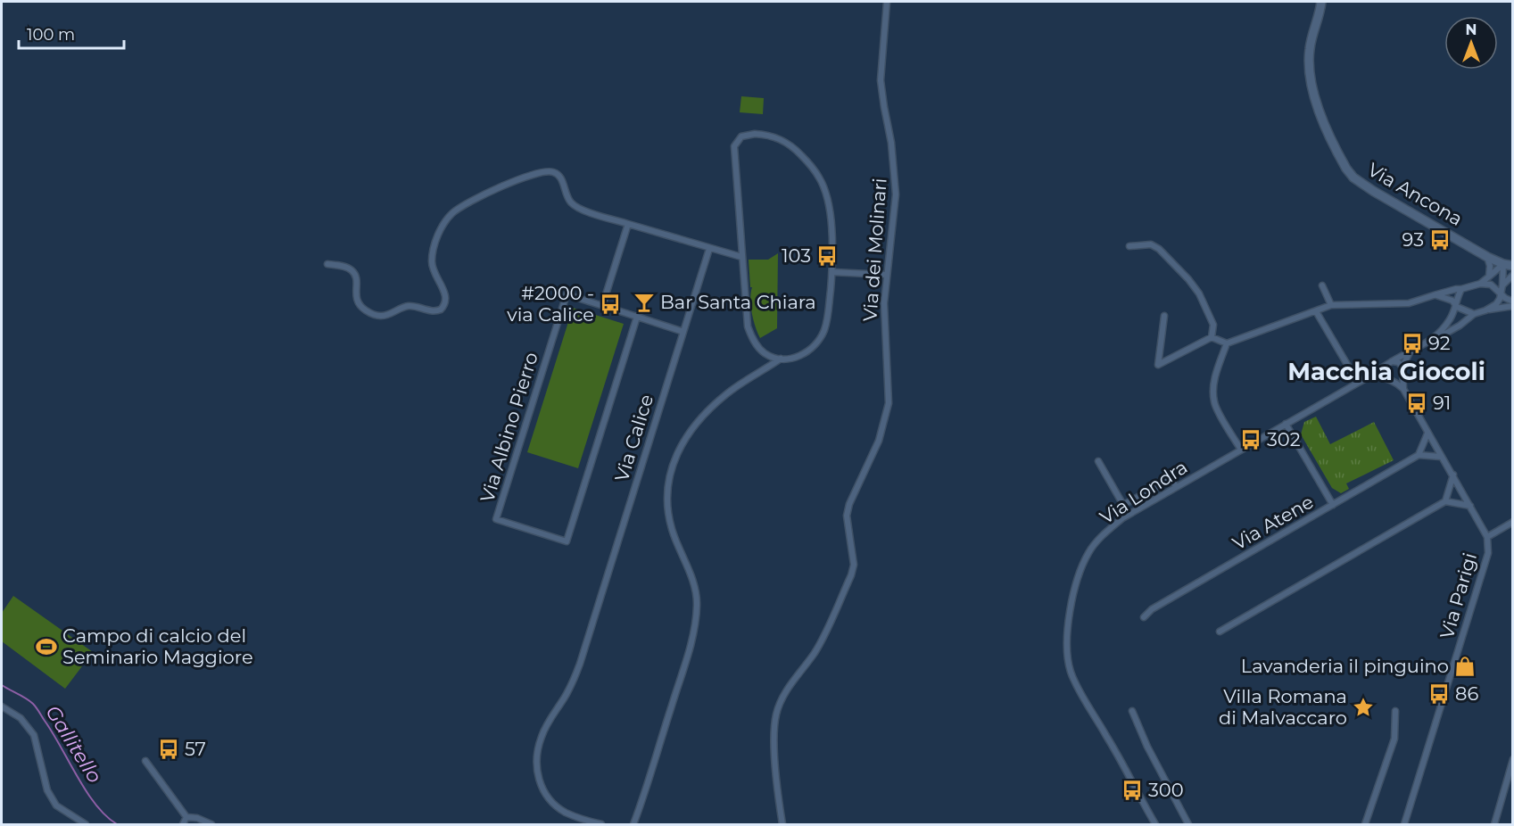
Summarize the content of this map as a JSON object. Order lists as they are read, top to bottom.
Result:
{
  "streets": {
    "street": [
      "Via Ancona",
      "Via dei Molinari",
      "Via Albino Pierro",
      "Via Calice",
      "Via Londra",
      "Via Atene",
      "Via Parigi"
    ]
  },
  "districts": ["Macchia Giocoli"],
  "water": ["Gallitello"],
  "places": {
    "bus stop": [
      "93",
      "103",
      "#2000 - via Calice",
      "92",
      "91",
      "302",
      "86",
      "57",
      "300"
    ],
    "bar": ["Bar Santa Chiara"],
    "sports": ["Campo di calcio del Seminario Maggiore"],
    "shop": ["Lavanderia il pinguino"],
    "place": ["Villa Romana di Malvaccaro"]
  },
  "scale_bar": "100 m",
  "north": "top"
}
